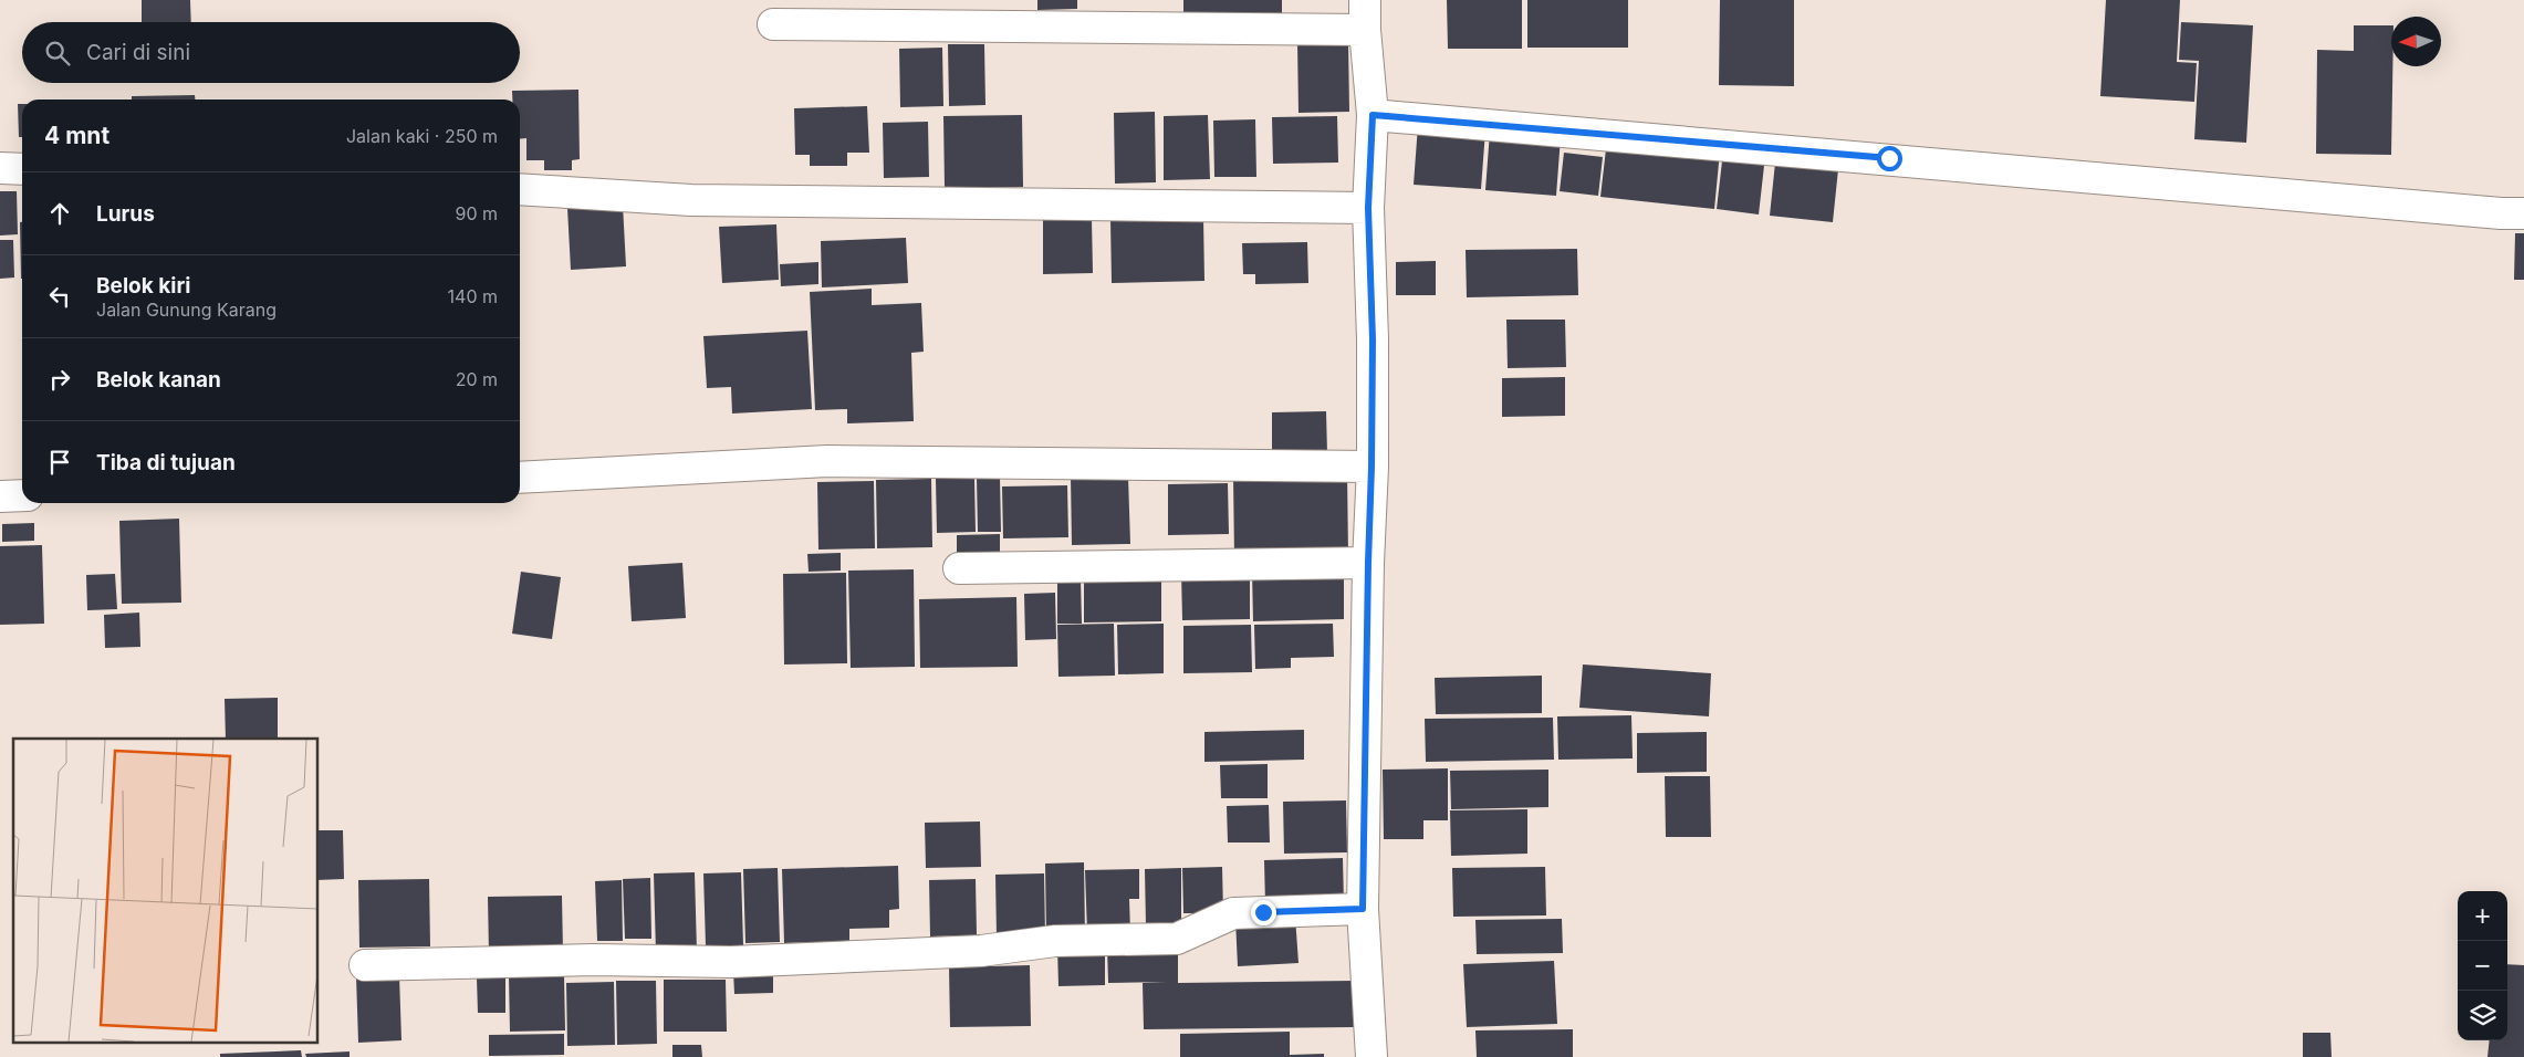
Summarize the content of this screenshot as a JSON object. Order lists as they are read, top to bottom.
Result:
{
  "north": "left",
  "page": {
    "search": "Cari di sini",
    "heading": ["4 mnt", "Jalan kaki · 250 m"],
    "list": [
      ["Lurus", "90 m"],
      ["Belok kiri", "Jalan Gunung Karang", "140 m"],
      ["Belok kanan", "20 m"],
      "Tiba di tujuan"
    ],
    "map_buttons": ["+", "−"]
  }
}
